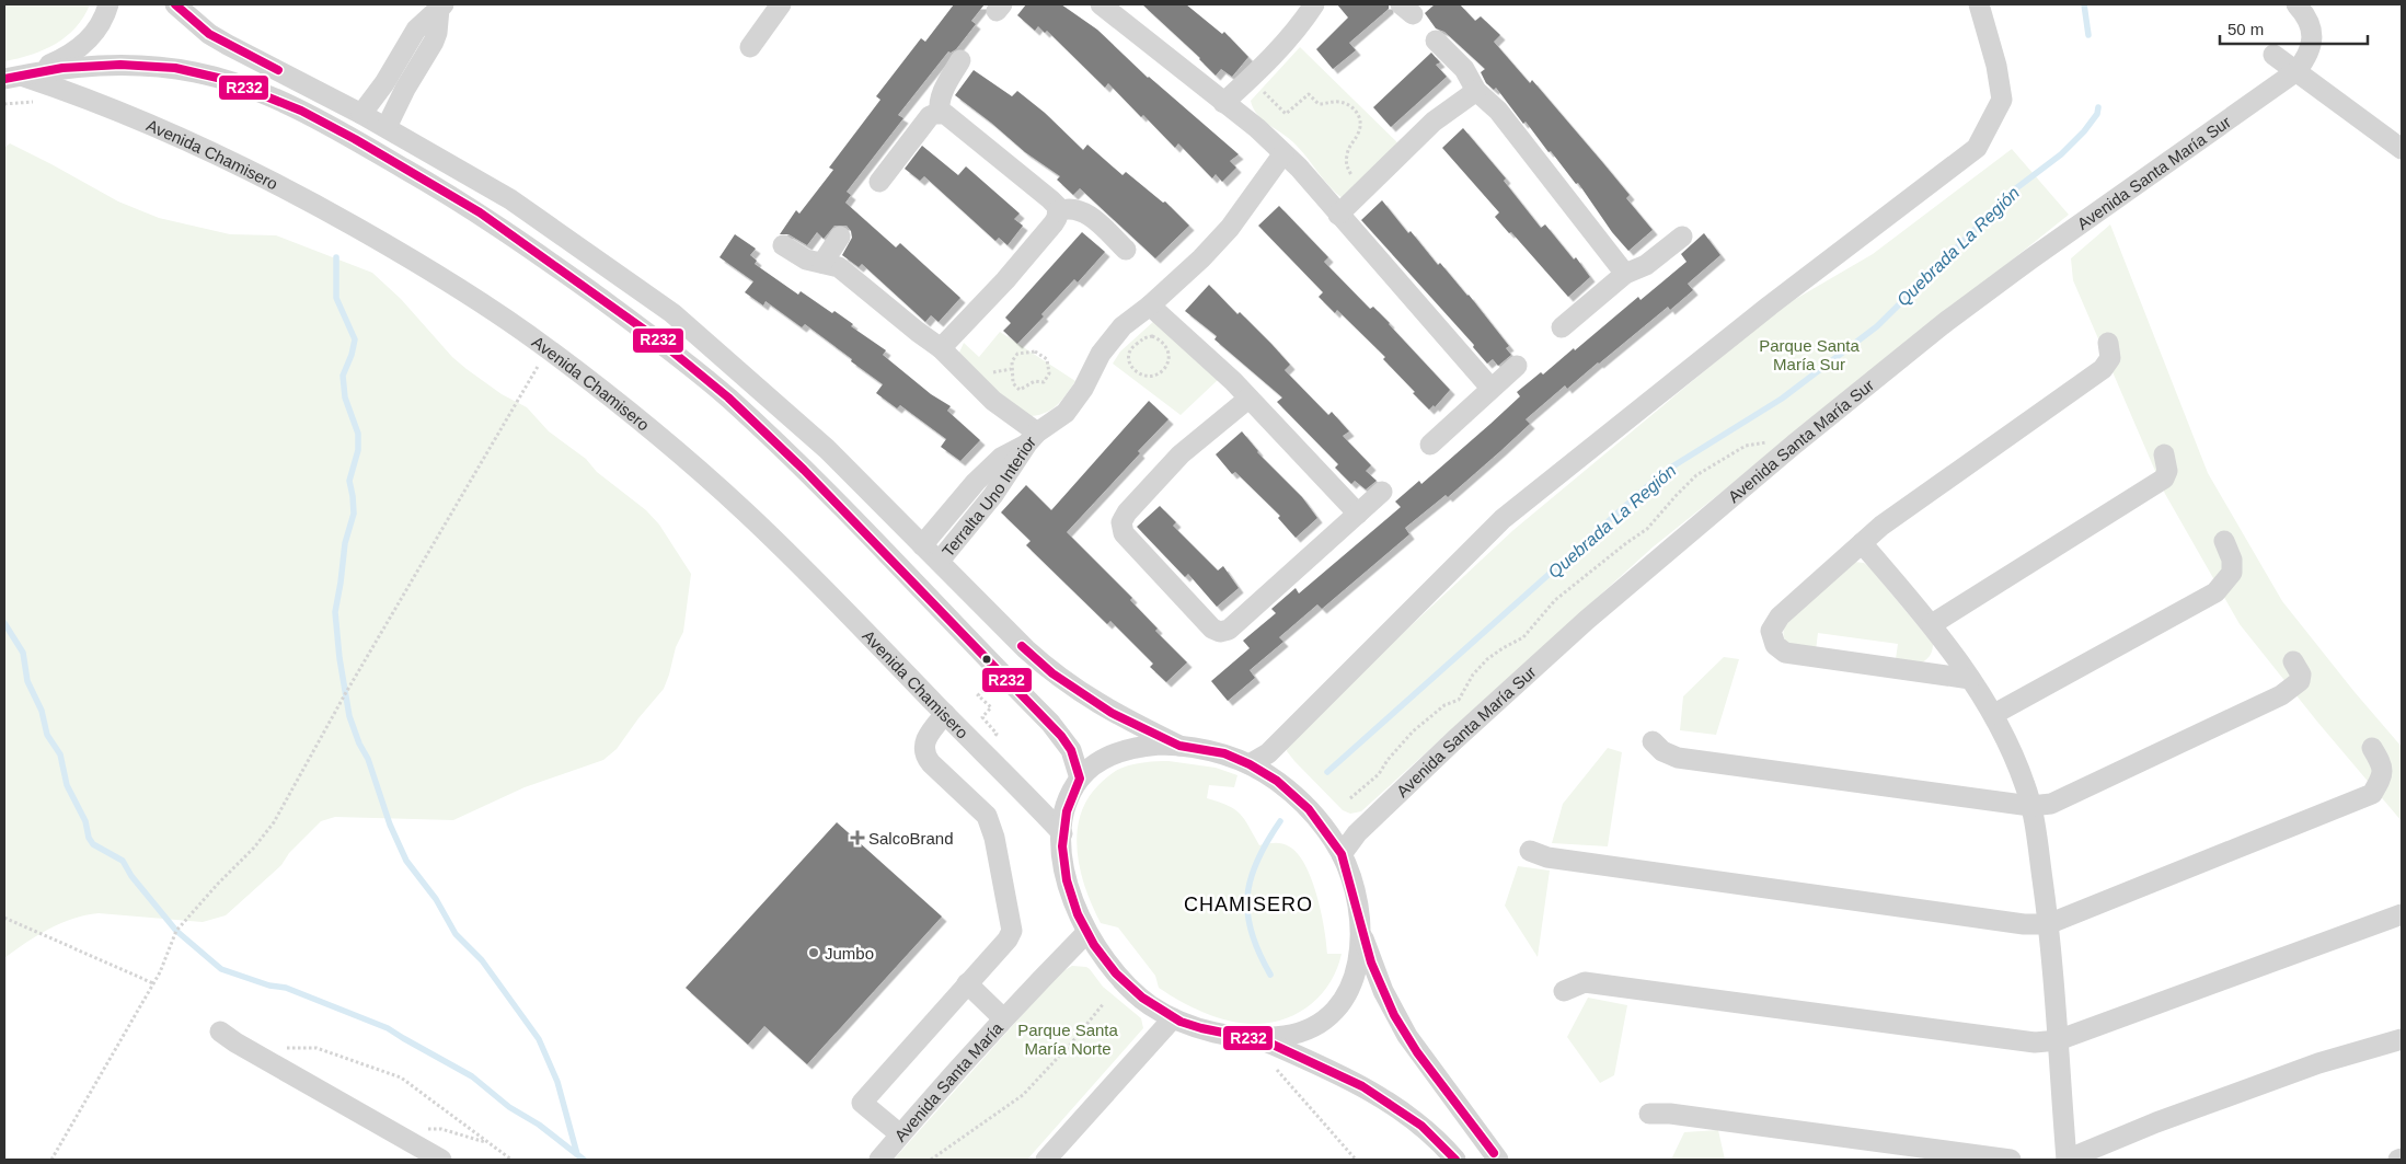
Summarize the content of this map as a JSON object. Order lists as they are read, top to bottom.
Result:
{
  "streets": {
    "street": [
      "Avenida Chamisero",
      "Avenida Santa María Sur",
      "Terralta Uno Interior",
      "Avenida Santa María"
    ]
  },
  "districts": ["CHAMISERO"],
  "water": ["Quebrada La Región"],
  "parks": ["Parque Santa María Sur", "Parque Santa María Norte"],
  "places": {
    "health": ["SalcoBrand"],
    "other": ["Jumbo"]
  },
  "lines": ["transit line R232"],
  "scale_bar": "50 m"
}
